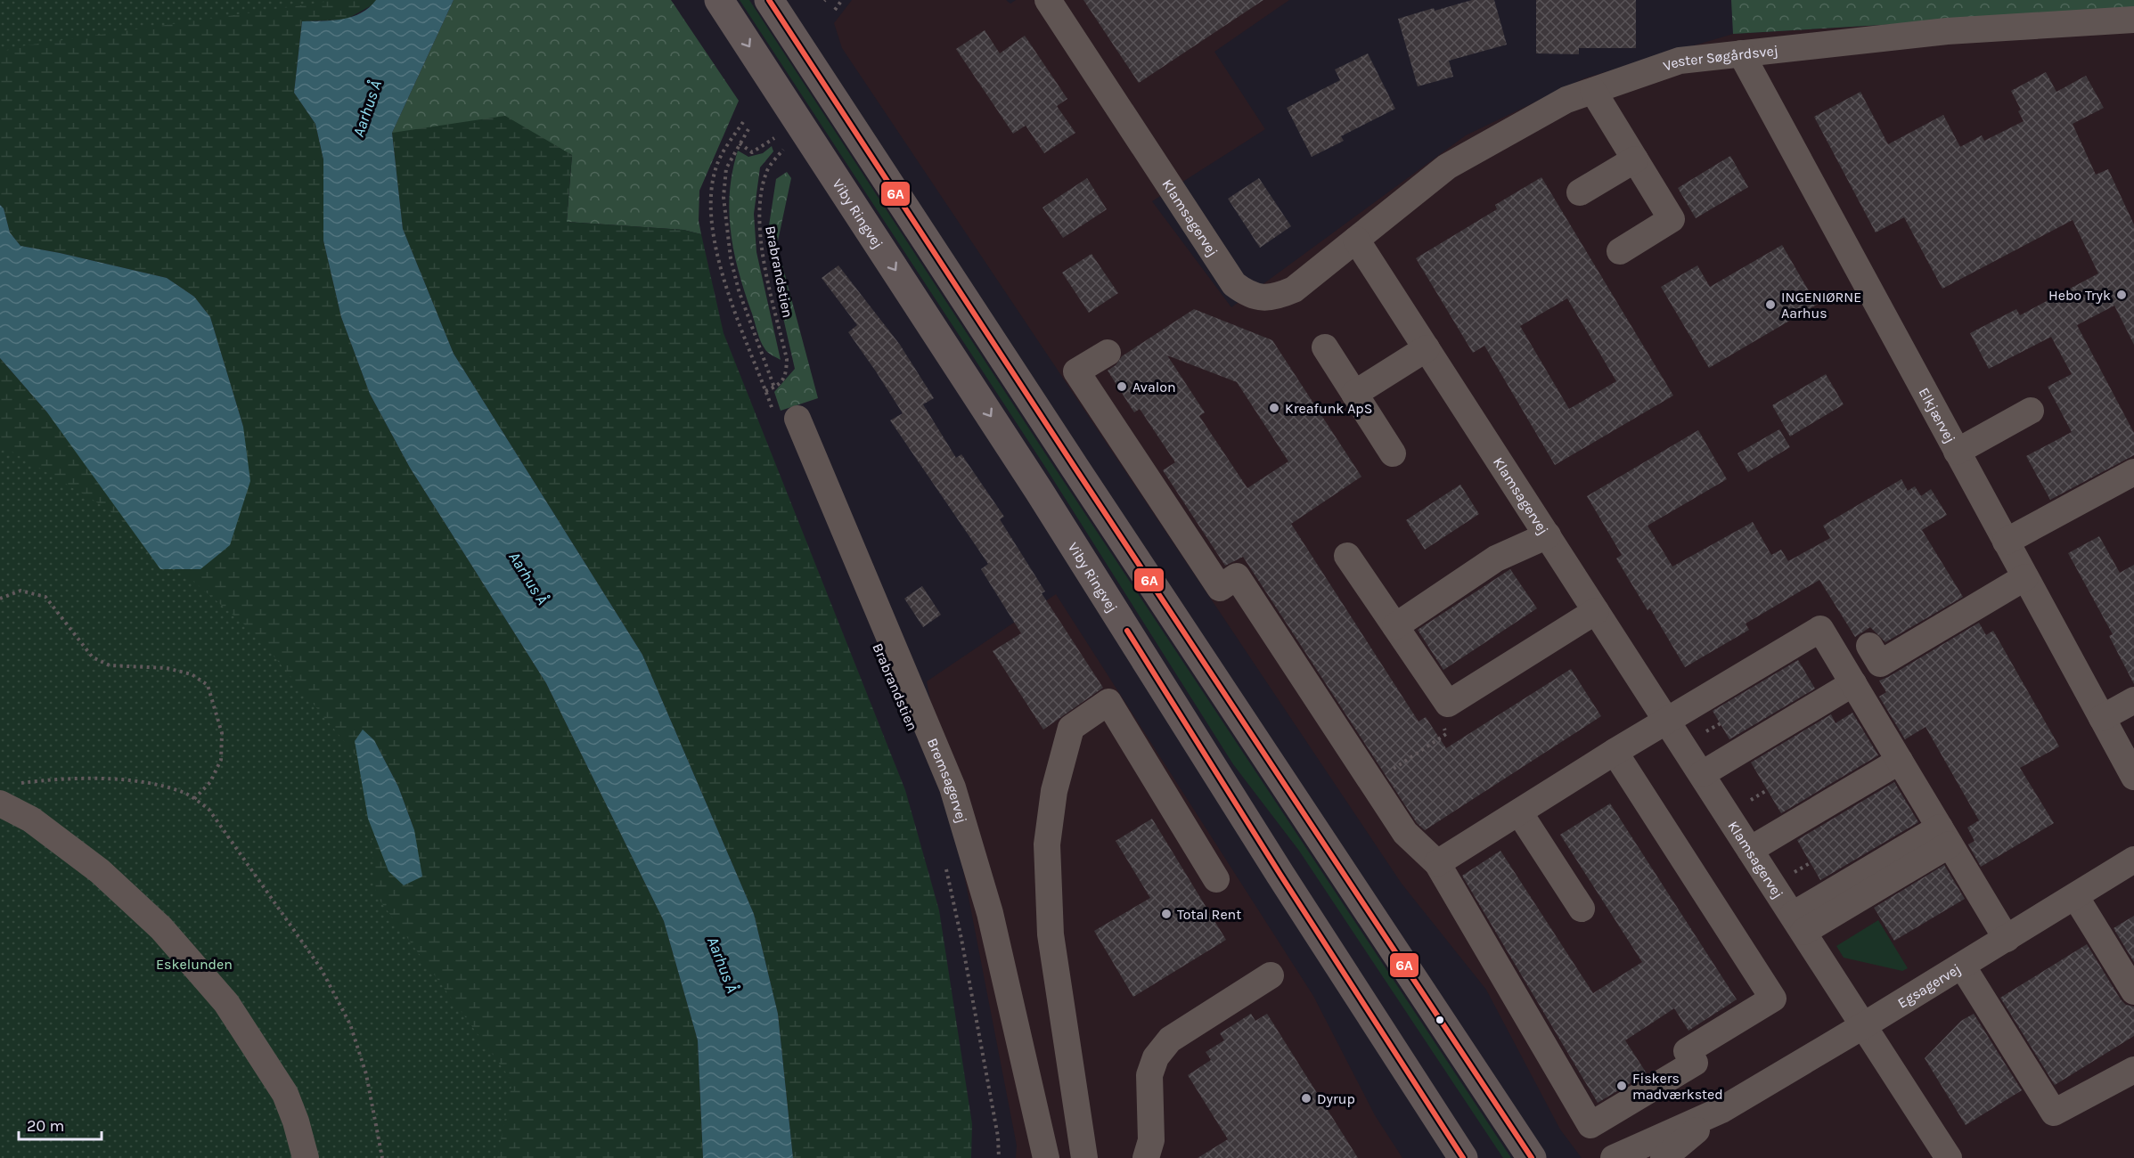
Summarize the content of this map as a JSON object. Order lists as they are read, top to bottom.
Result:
{
  "streets": {
    "main road": ["Viby Ringvej"],
    "street": [
      "Vester Søgårdsvej",
      "Klamsagervej",
      "Elkjærvej",
      "Bremsagervej",
      "Egsagervej"
    ],
    "path": ["Brabrandstien"]
  },
  "crossings": [
    ["Vester Søgårdsvej", "Klamsagervej"],
    ["Vester Søgårdsvej", "Elkjærvej"],
    ["Viby Ringvej", "Brabrandstien"],
    ["Klamsagervej", "Egsagervej"]
  ],
  "water": ["Aarhus Å"],
  "parks": ["Eskelunden"],
  "places": [
    "Hebo Tryk",
    "INGENIØRNE Aarhus",
    "Avalon",
    "Kreafunk ApS",
    "Total Rent",
    "Fiskers madværksted",
    "Dyrup"
  ],
  "lines": ["transit line 6A"],
  "scale_bar": "20 m"
}
